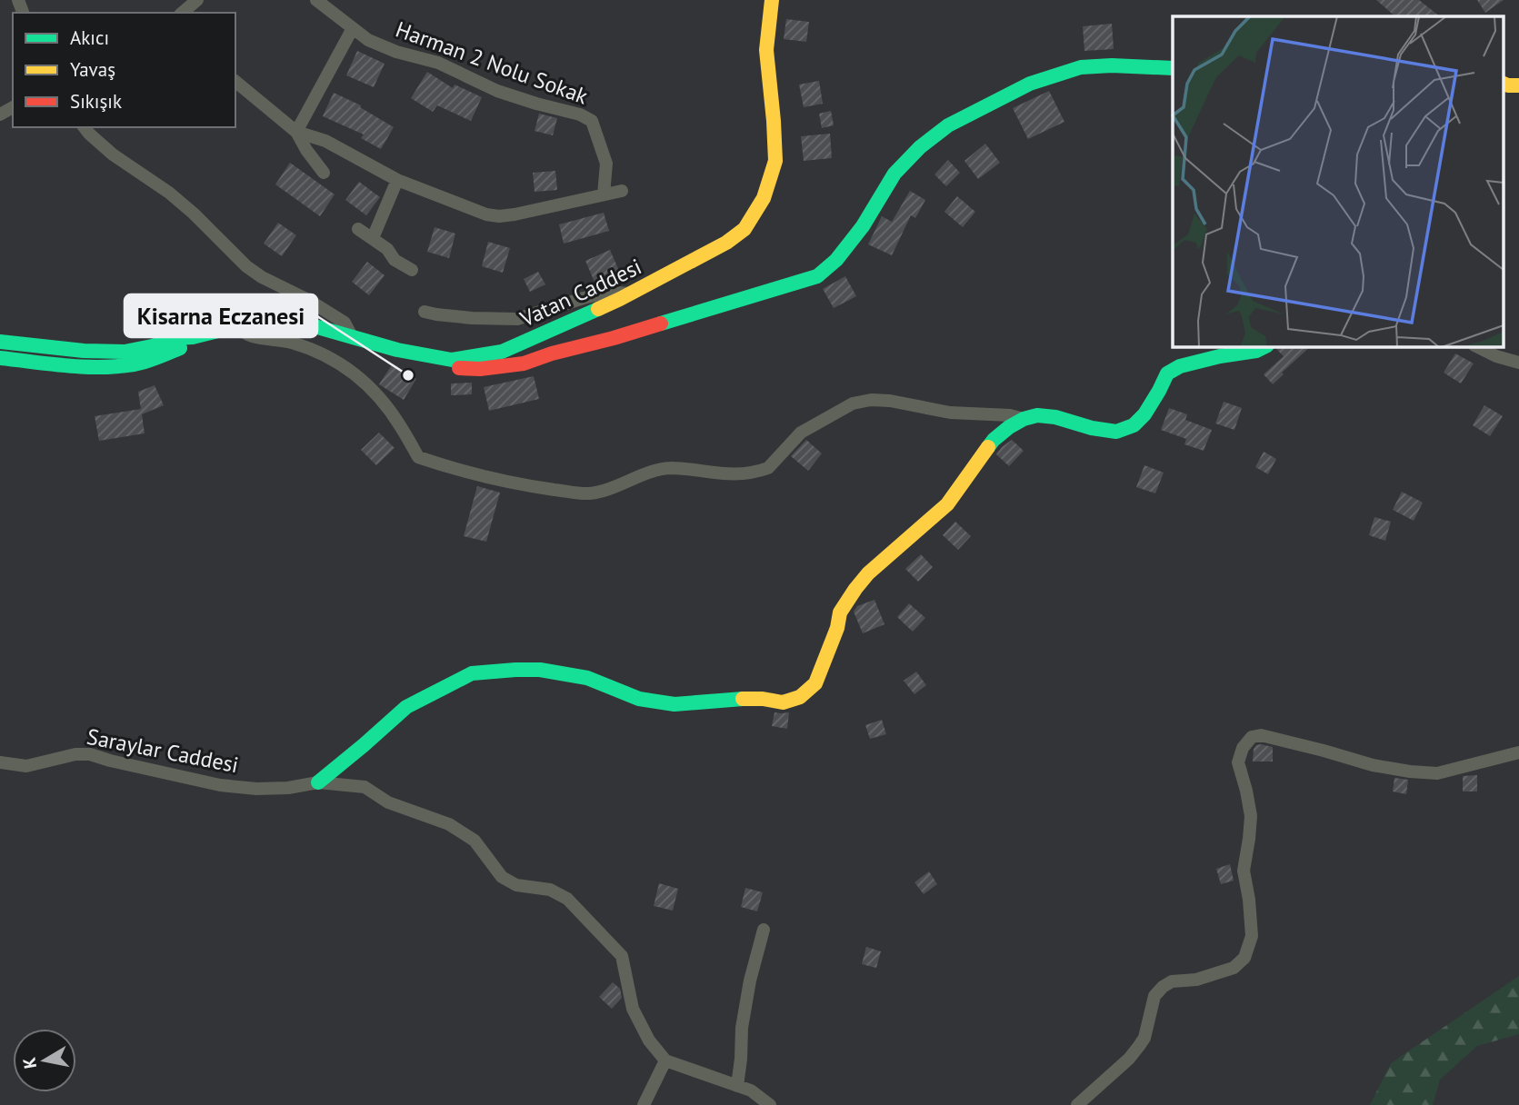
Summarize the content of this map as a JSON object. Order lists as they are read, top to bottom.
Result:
{
  "streets": {
    "street": ["Harman 2 Nolu Sokak", "Vatan Caddesi", "Saraylar Caddesi"]
  },
  "places": ["Kisarna Eczanesi"],
  "legend": ["Akıcı", "Yavaş", "Sıkışık"],
  "north": "left"
}
